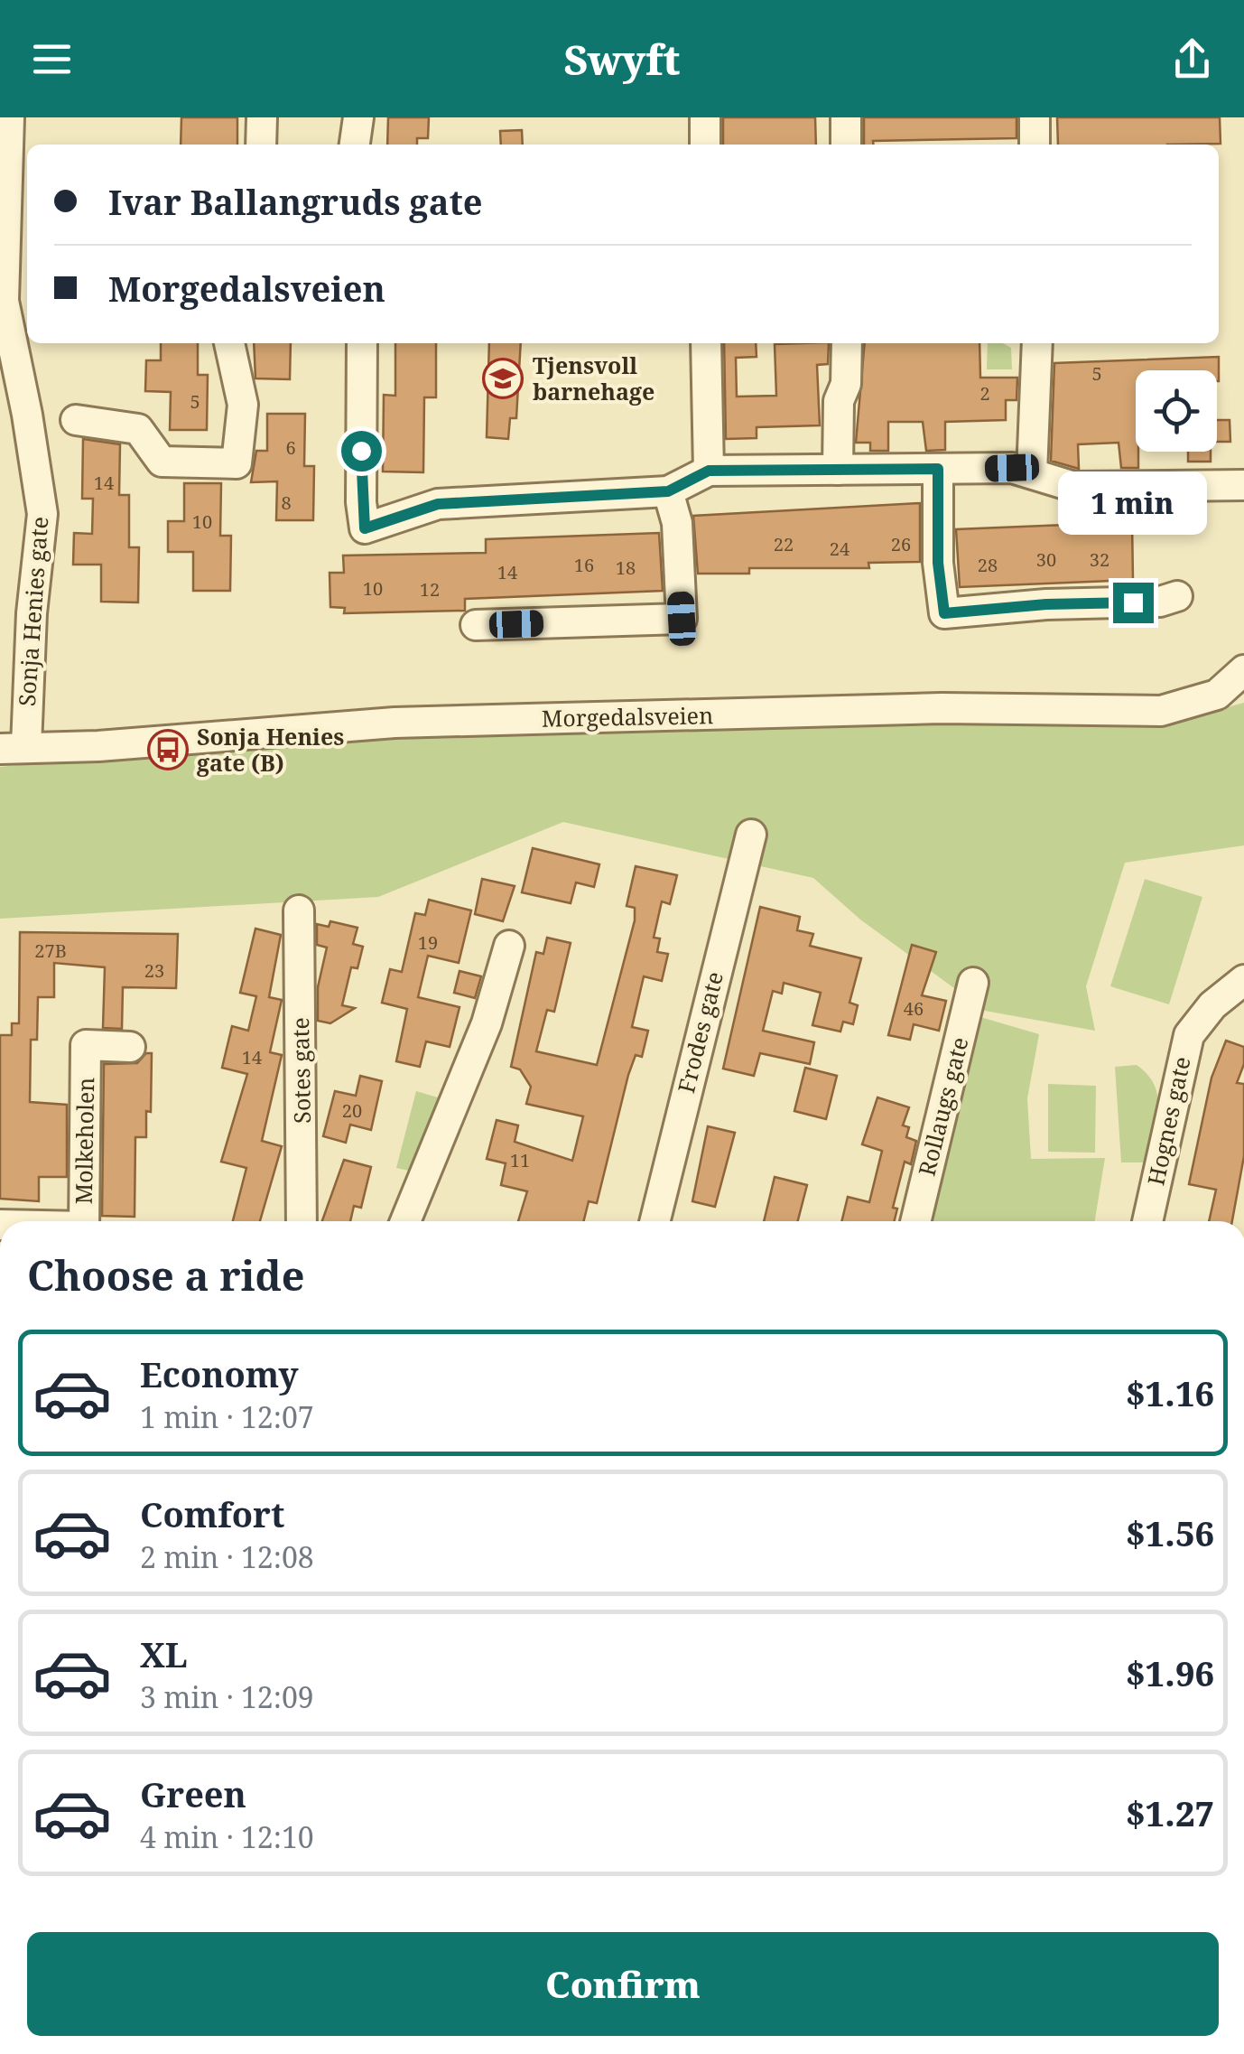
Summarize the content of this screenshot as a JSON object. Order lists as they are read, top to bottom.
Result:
{
  "streets": {
    "street": [
      "Sonja Henies gate",
      "Morgedalsveien",
      "Frodes gate",
      "Sotes gate",
      "Rollaugs gate",
      "Hognes gate",
      "Molkeholen"
    ]
  },
  "crossings": [
    ["Sonja Henies gate", "Morgedalsveien"]
  ],
  "places": {
    "school or university": ["Tjensvoll barnehage"],
    "bus stop": ["Sonja Henies gate (B)"]
  },
  "house_numbers": [
    "5",
    "2",
    "5",
    "6",
    "14",
    "8",
    "10",
    "22",
    "26",
    "24",
    "30",
    "32",
    "16",
    "28",
    "18",
    "14",
    "10",
    "12",
    "19",
    "27B",
    "23",
    "46",
    "14",
    "20",
    "11"
  ],
  "page": {
    "header": "Swyft",
    "banner": ["Ivar Ballangruds gate", "Morgedalsveien"],
    "bubble": "1 min",
    "heading": "Choose a ride",
    "list": [
      {
        "name": "Economy",
        "note": "1 min · 12:07",
        "value": "$1.16"
      },
      {
        "name": "Comfort",
        "note": "2 min · 12:08",
        "value": "$1.56"
      },
      {
        "name": "XL",
        "note": "3 min · 12:09",
        "value": "$1.96"
      },
      {
        "name": "Green",
        "note": "4 min · 12:10",
        "value": "$1.27"
      }
    ],
    "buttons": "Confirm"
  }
}
